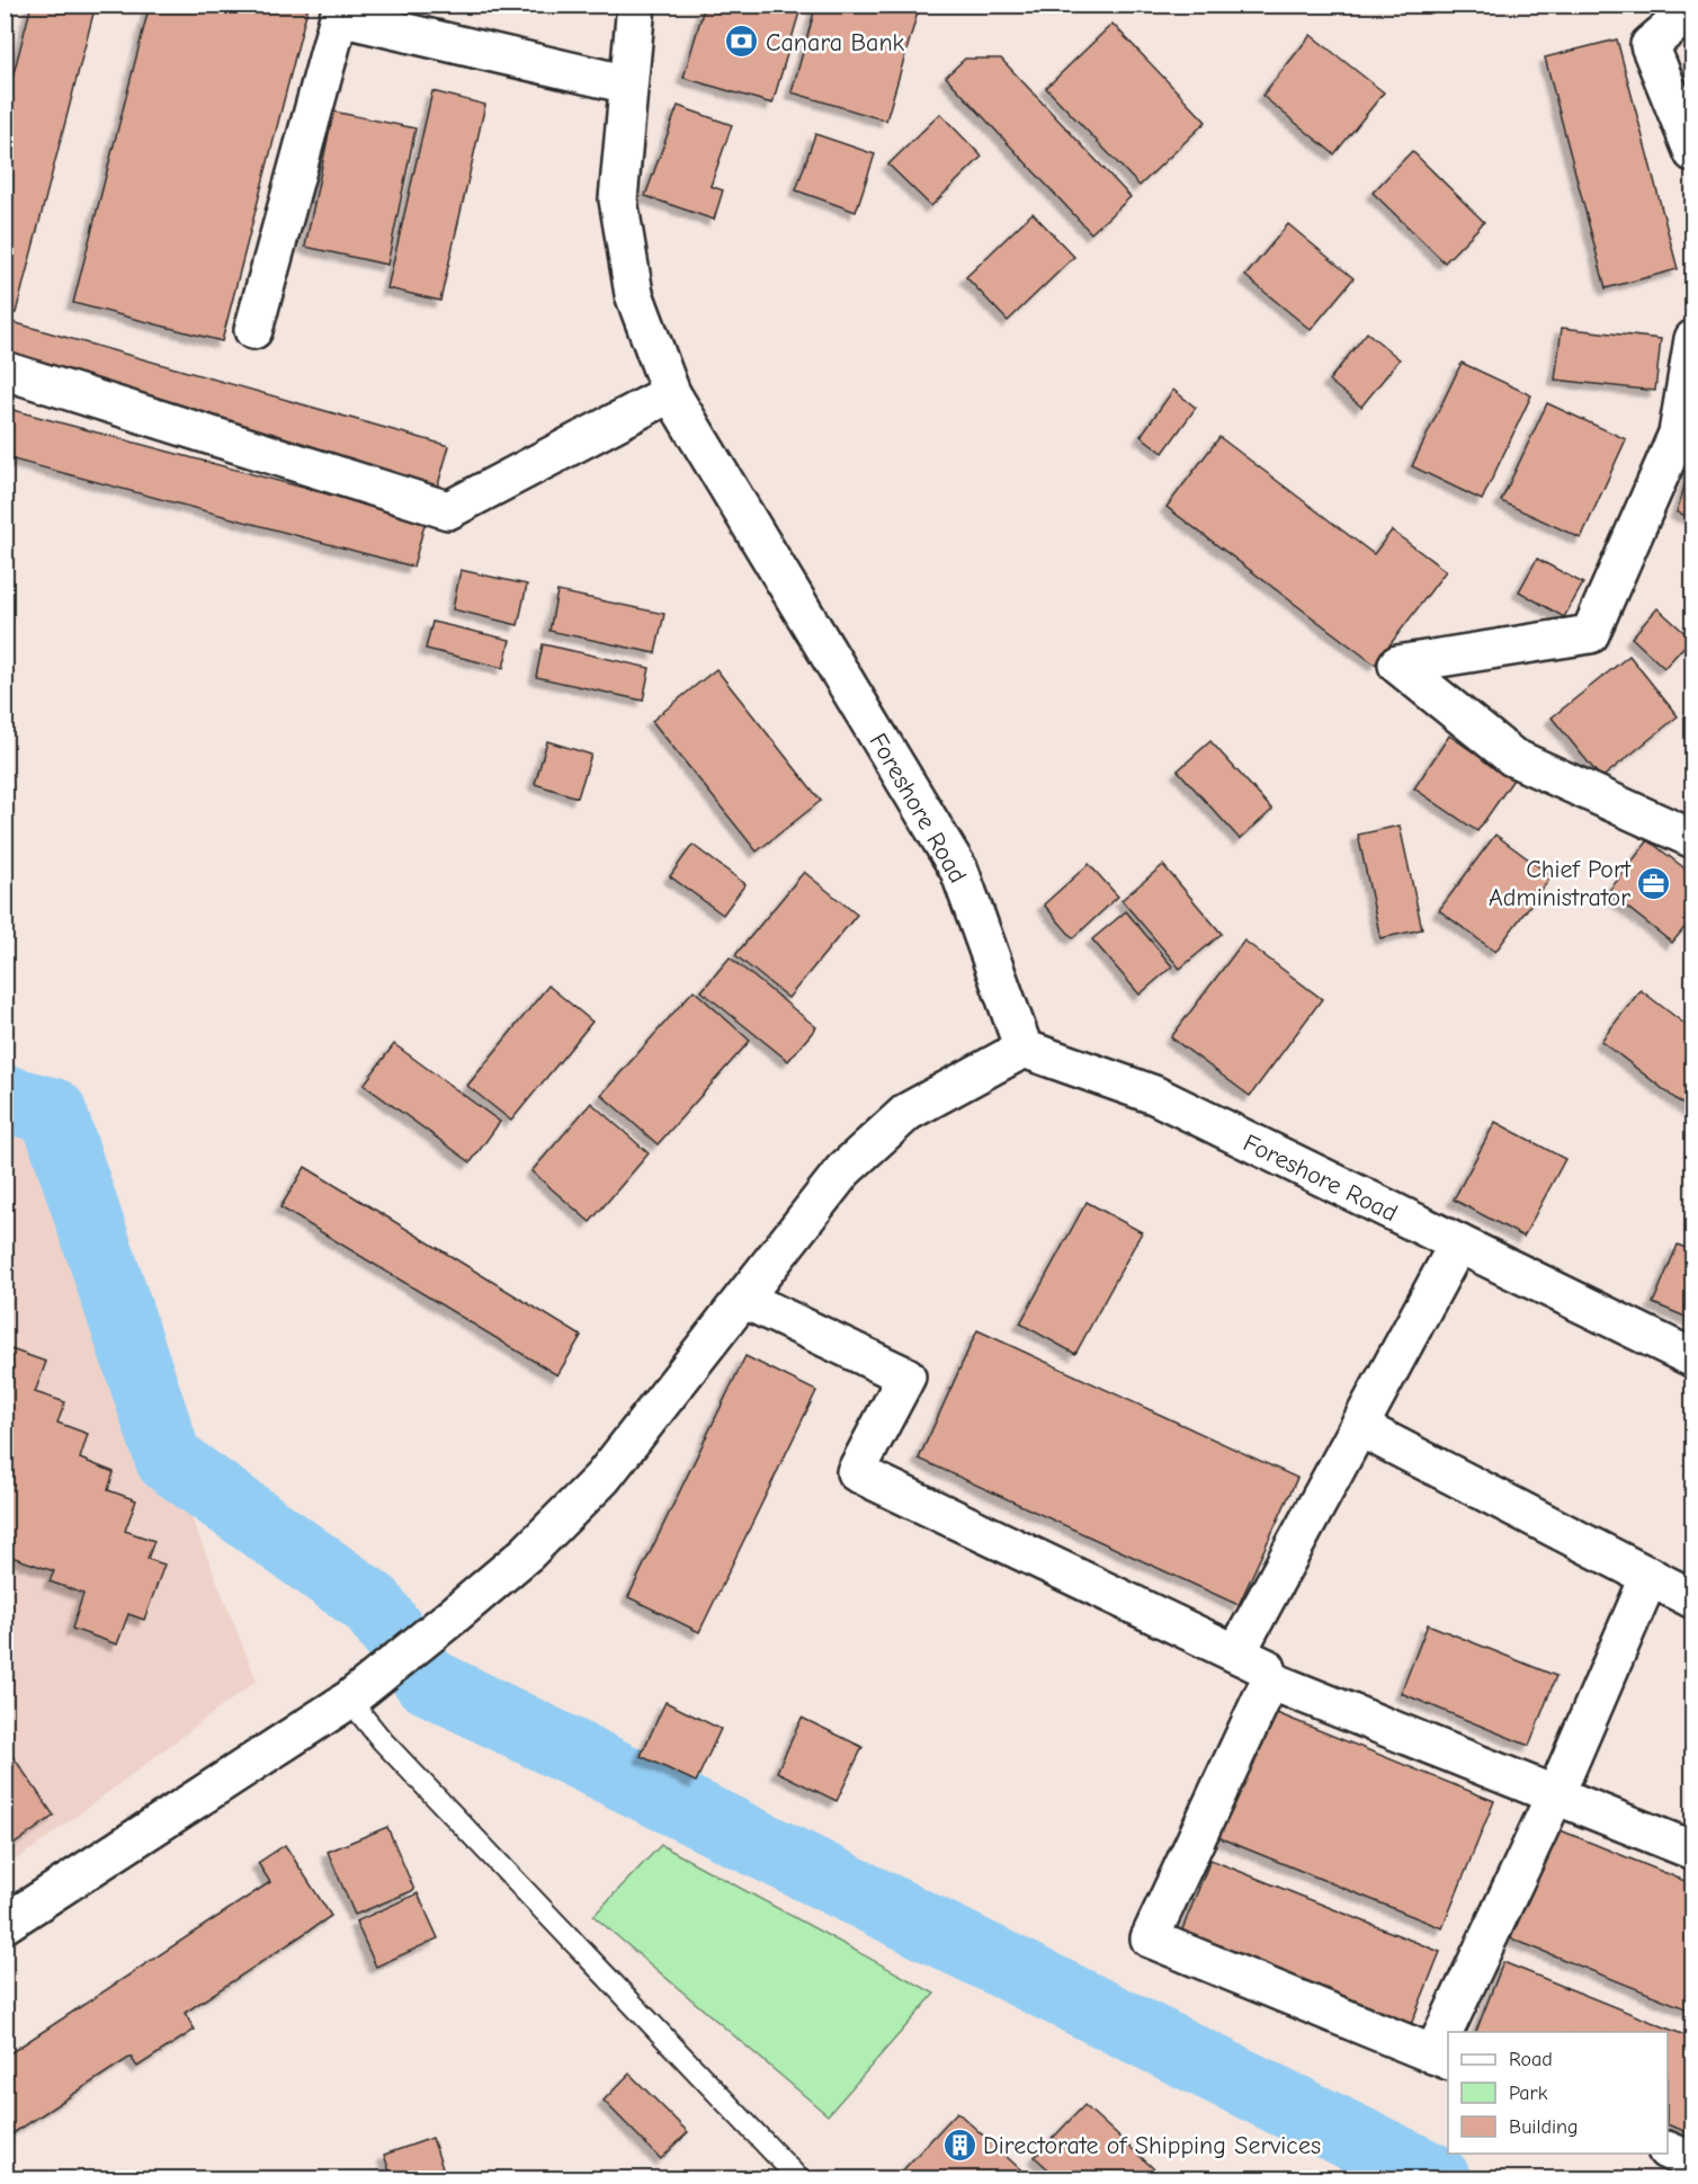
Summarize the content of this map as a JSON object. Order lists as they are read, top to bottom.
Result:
{
  "streets": {
    "street": ["Foreshore Road"]
  },
  "places": {
    "bank": ["Canara Bank"],
    "office": ["Chief Port Administrator"],
    "building": ["Directorate of Shipping Services"]
  },
  "legend": ["Road", "Park", "Building"]
}
